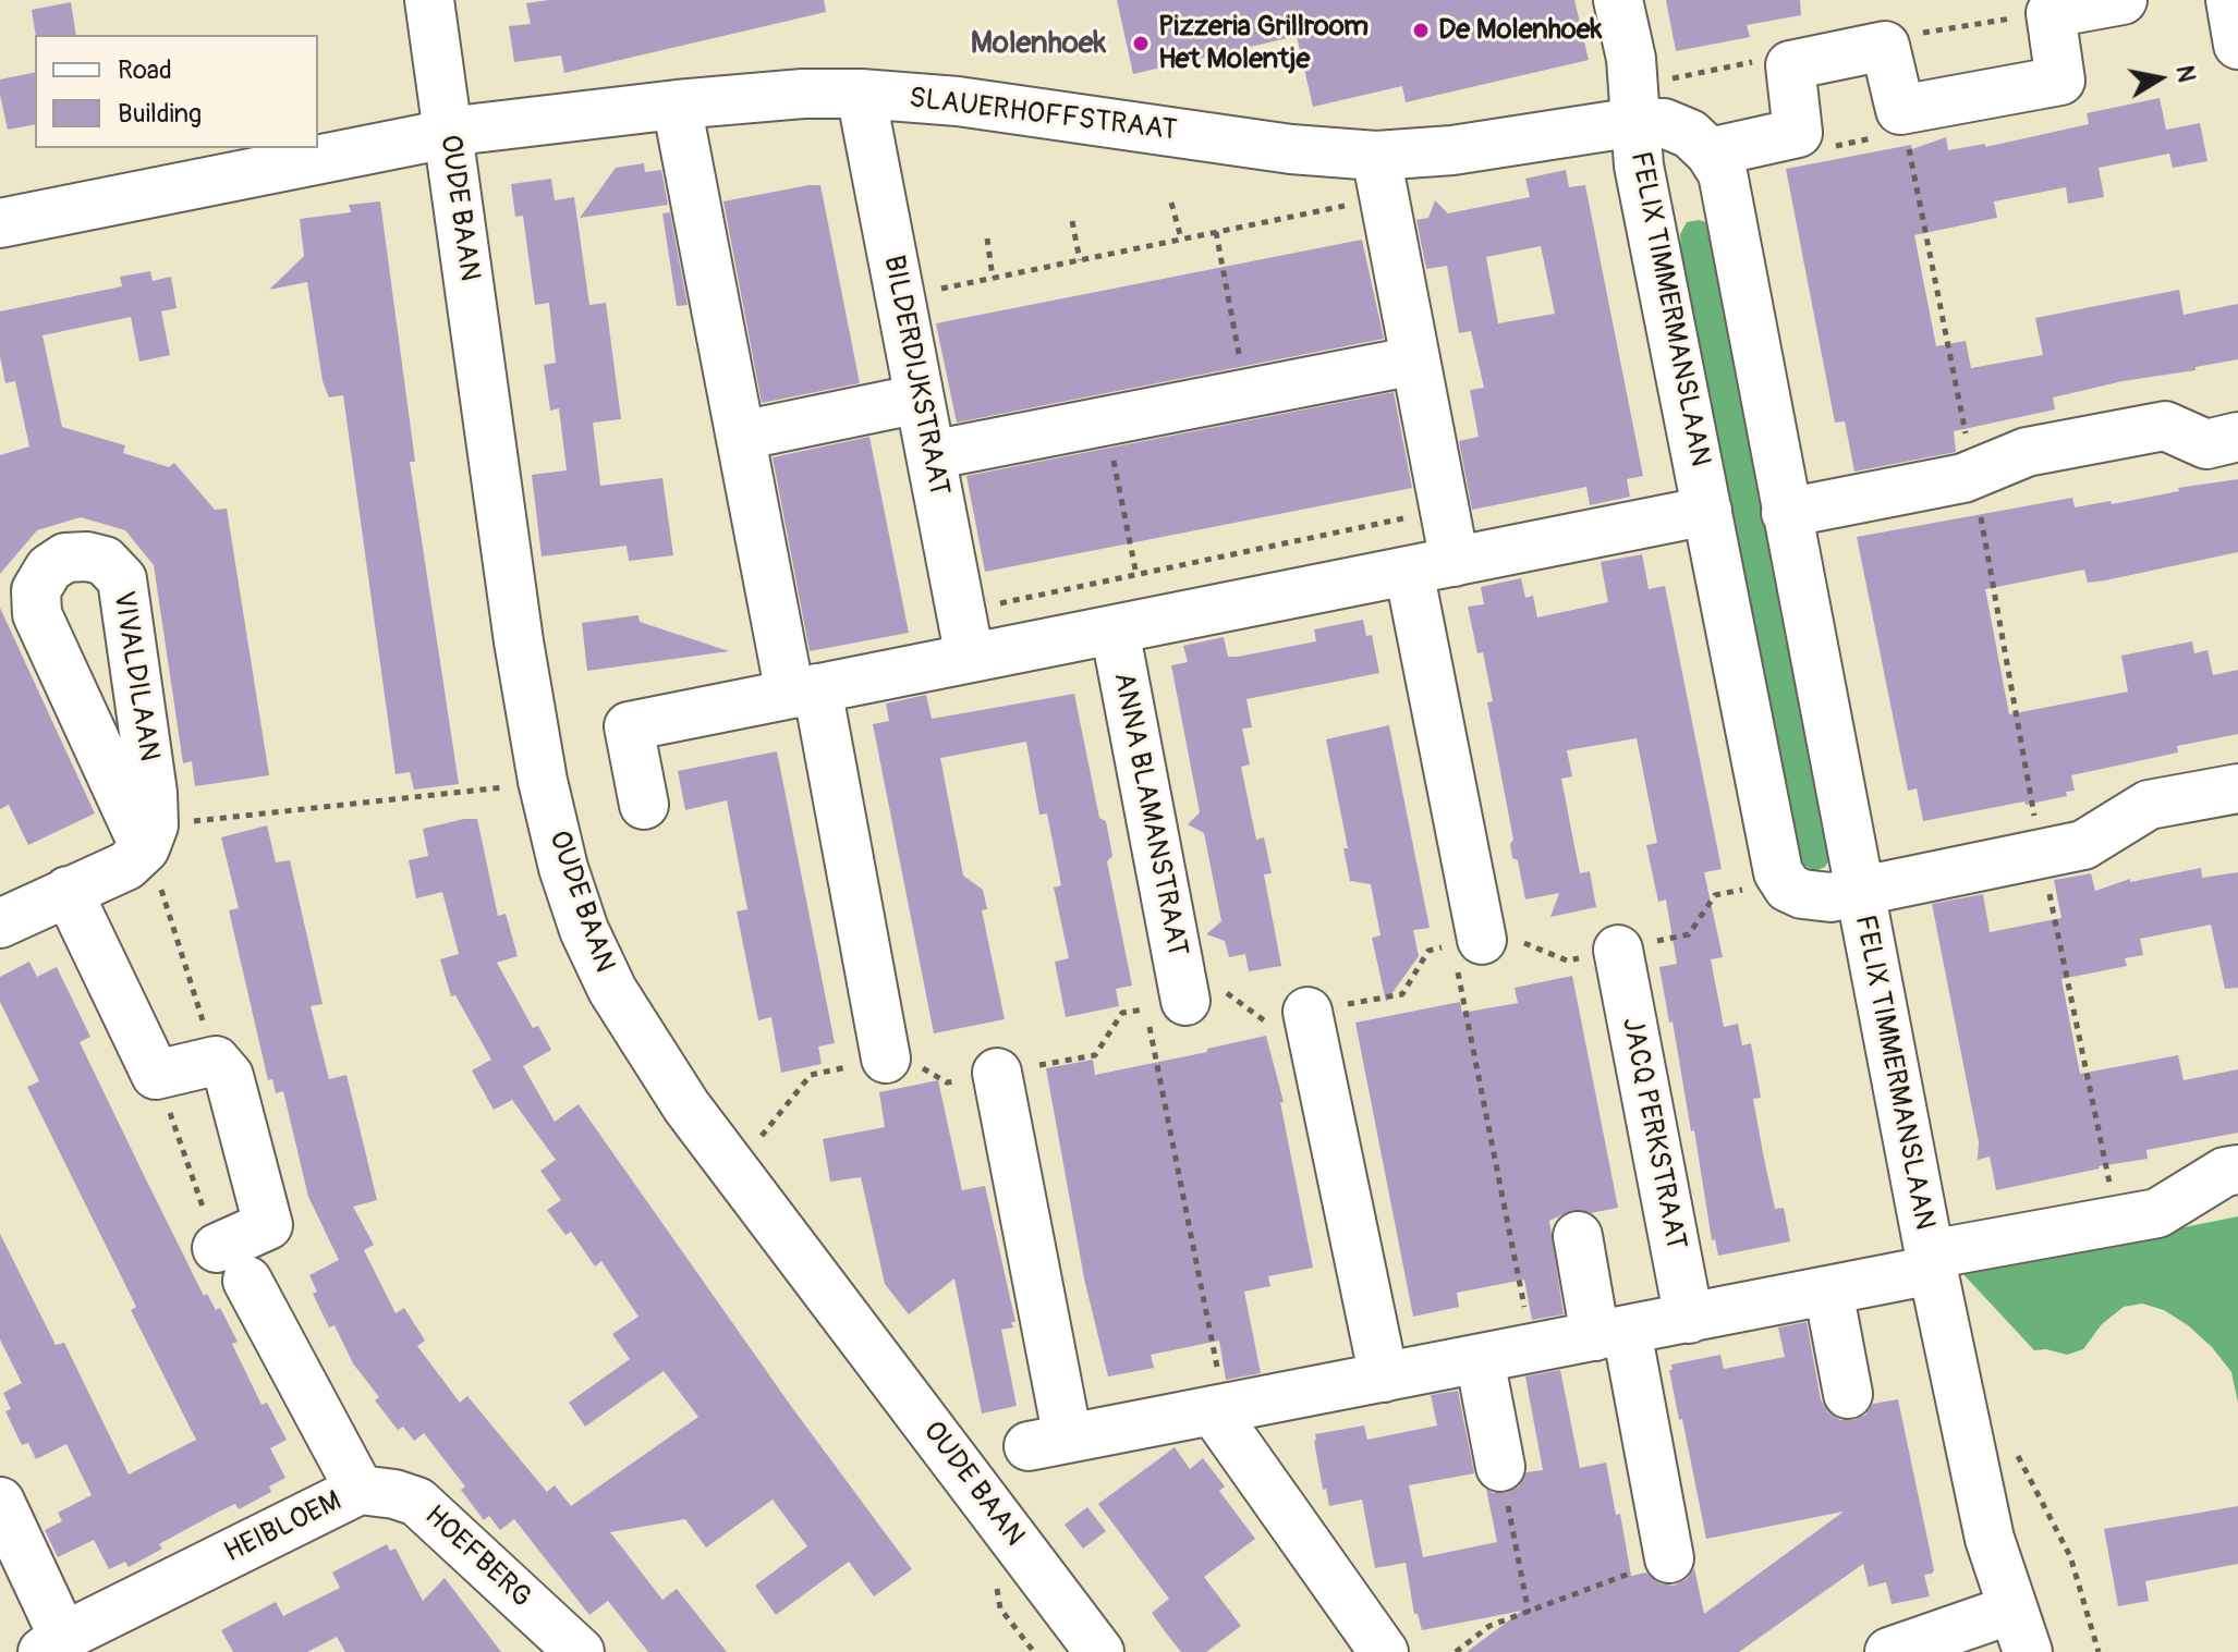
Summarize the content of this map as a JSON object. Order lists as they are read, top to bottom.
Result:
{
  "streets": {
    "street": [
      "SLAUERHOFFSTRAAT",
      "OUDE BAAN",
      "FELIX TIMMERMANSLAAN",
      "BILDERDIJKSTRAAT",
      "VIVALDILAAN",
      "ANNA BLAMANSTRAAT",
      "JACQ PERKSTRAAT",
      "HEIBLOEM",
      "HOEFBERG"
    ]
  },
  "crossings": [
    ["SLAUERHOFFSTRAAT", "OUDE BAAN"],
    ["SLAUERHOFFSTRAAT", "FELIX TIMMERMANSLAAN"],
    ["SLAUERHOFFSTRAAT", "BILDERDIJKSTRAAT"],
    ["HEIBLOEM", "HOEFBERG"]
  ],
  "districts": ["Molenhoek"],
  "places": ["De Molenhoek", "Pizzeria Grillroom Het Molentje"],
  "legend": ["Road", "Building"],
  "north": "right"
}
